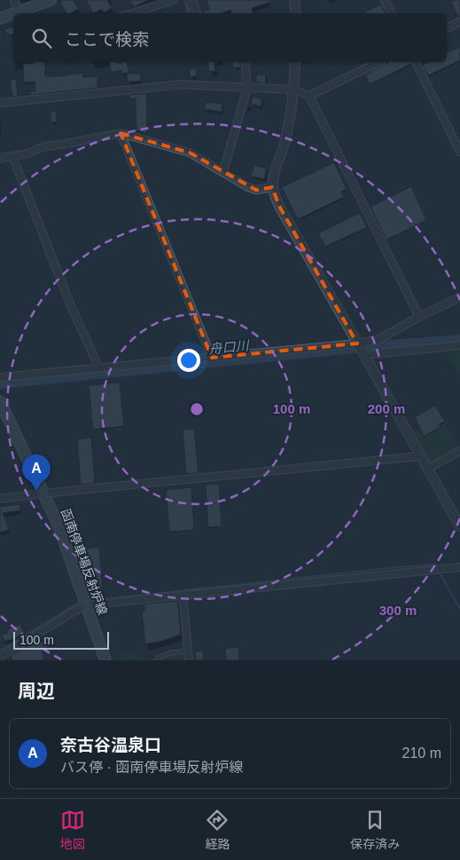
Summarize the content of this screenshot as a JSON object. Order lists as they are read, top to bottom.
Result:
{
  "streets": {
    "main road": ["函南停車場反射炉線"]
  },
  "water": ["舟口川"],
  "scale_bar": "100 m",
  "page": {
    "search": "ここで検索",
    "pins": "A",
    "scale": "100 m",
    "heading": "周辺",
    "list": [
      {
        "mark": "A",
        "name": "奈古谷温泉口",
        "note": "バス停 · 函南停車場反射炉線",
        "value": "210 m"
      }
    ],
    "nav": ["地図", "経路", "保存済み"]
  },
  "rings": ["100 m", "200 m", "300 m"]
}
